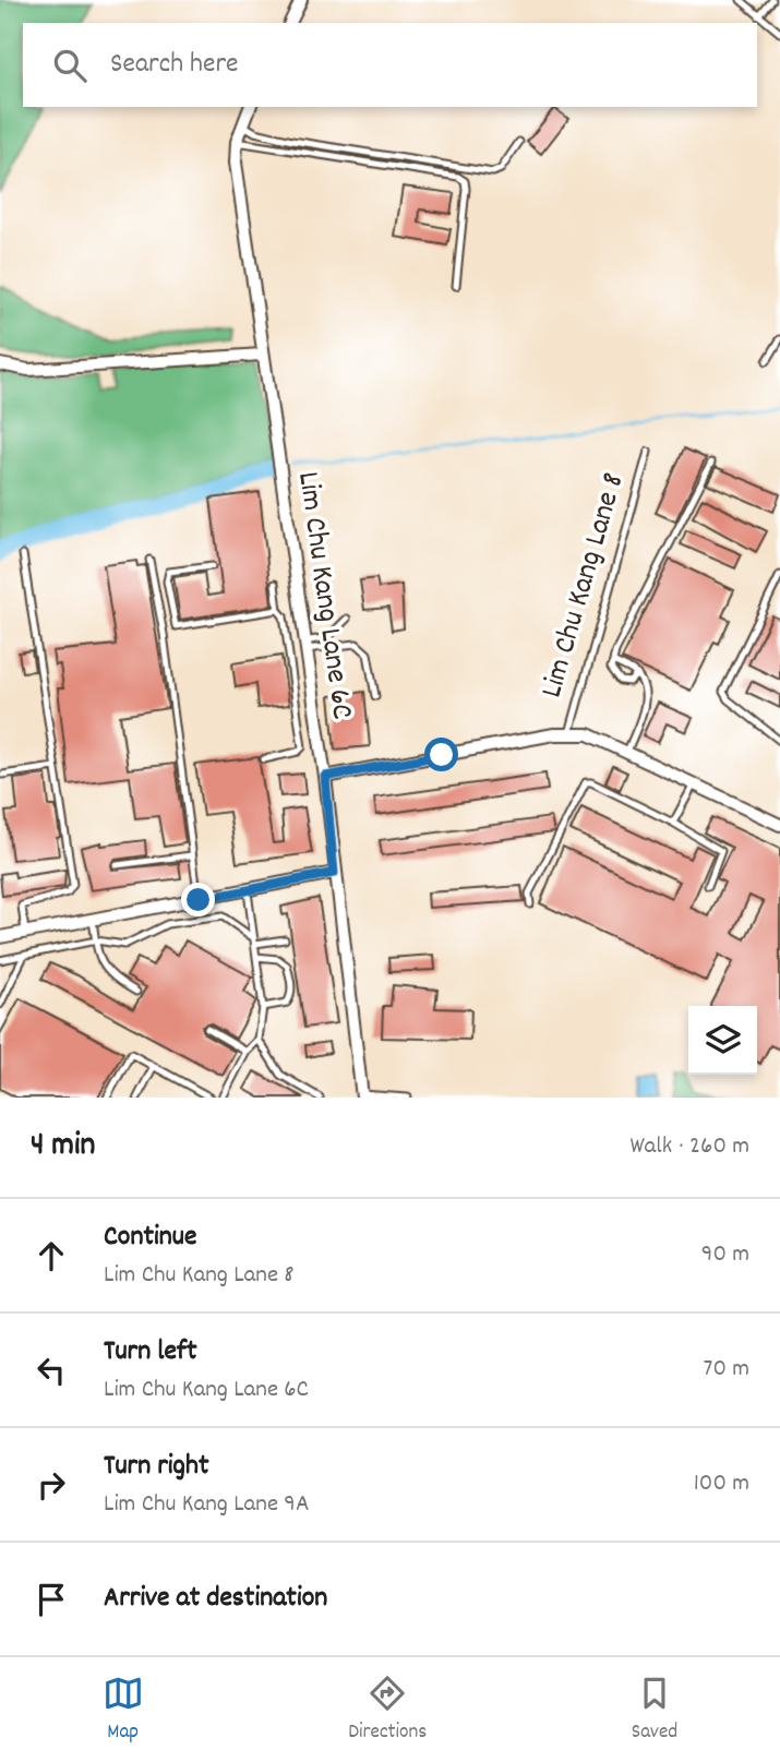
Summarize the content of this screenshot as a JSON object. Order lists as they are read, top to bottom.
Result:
{
  "streets": {
    "street": ["Lim Chu Kang Lane 8", "Lim Chu Kang Lane 6C"]
  },
  "crossings": [
    ["Lim Chu Kang Lane 8", "Lim Chu Kang Lane 6C"]
  ],
  "page": {
    "search": "Search here",
    "heading": ["4 min", "Walk · 260 m"],
    "list": [
      ["Continue", "Lim Chu Kang Lane 8", "90 m"],
      ["Turn left", "Lim Chu Kang Lane 6C", "70 m"],
      ["Turn right", "Lim Chu Kang Lane 9A", "100 m"],
      "Arrive at destination"
    ],
    "nav": ["Map", "Directions", "Saved"]
  }
}
